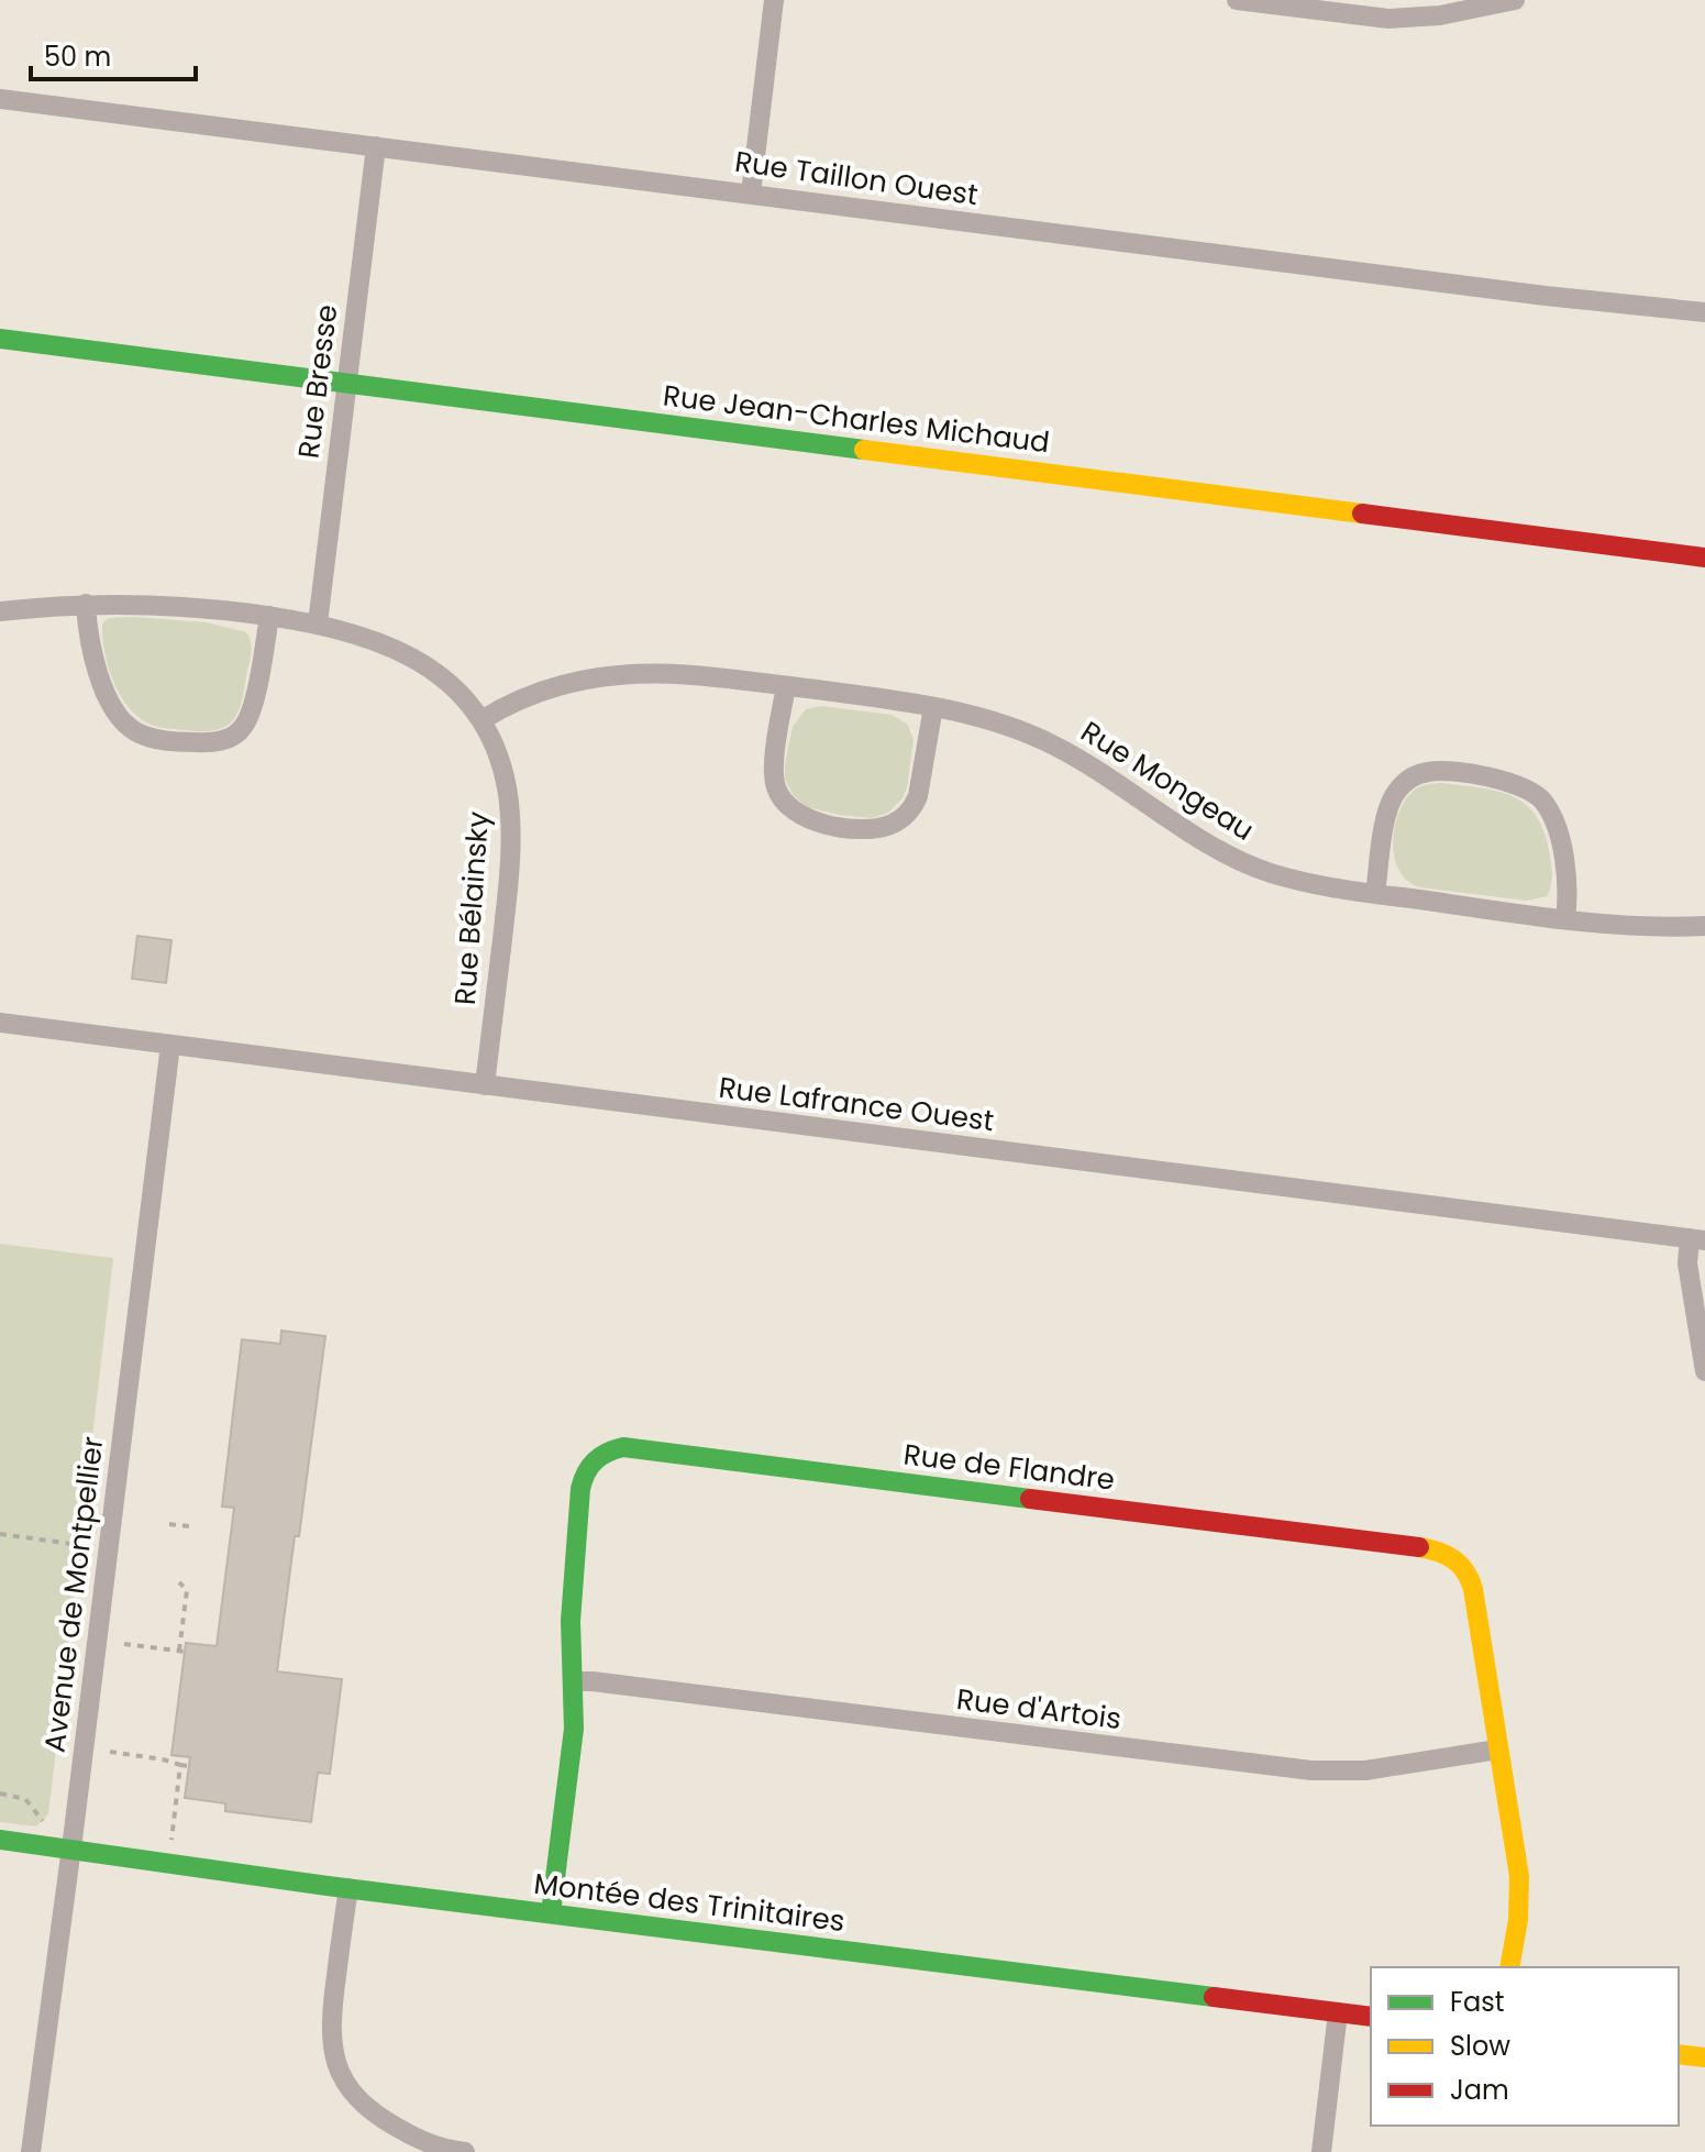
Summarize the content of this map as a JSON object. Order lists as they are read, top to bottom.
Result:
{
  "streets": {
    "street": [
      "Rue Taillon Ouest",
      "Rue Bresse",
      "Rue Jean-Charles Michaud",
      "Rue Mongeau",
      "Rue Bélainsky",
      "Rue Lafrance Ouest",
      "Rue de Flandre",
      "Avenue de Montpellier",
      "Rue d'Artois",
      "Montée des Trinitaires"
    ]
  },
  "crossings": [
    ["Rue Taillon Ouest", "Rue Bresse"],
    ["Rue Bresse", "Rue Jean-Charles Michaud"],
    ["Rue Bresse", "Rue Bélainsky"],
    ["Rue Mongeau", "Rue Bélainsky"],
    ["Rue Bélainsky", "Rue Lafrance Ouest"],
    ["Rue Lafrance Ouest", "Avenue de Montpellier"],
    ["Rue de Flandre", "Rue d'Artois"],
    ["Rue de Flandre", "Montée des Trinitaires"],
    ["Avenue de Montpellier", "Montée des Trinitaires"]
  ],
  "legend": ["Fast", "Slow", "Jam"],
  "scale_bar": "50 m"
}
